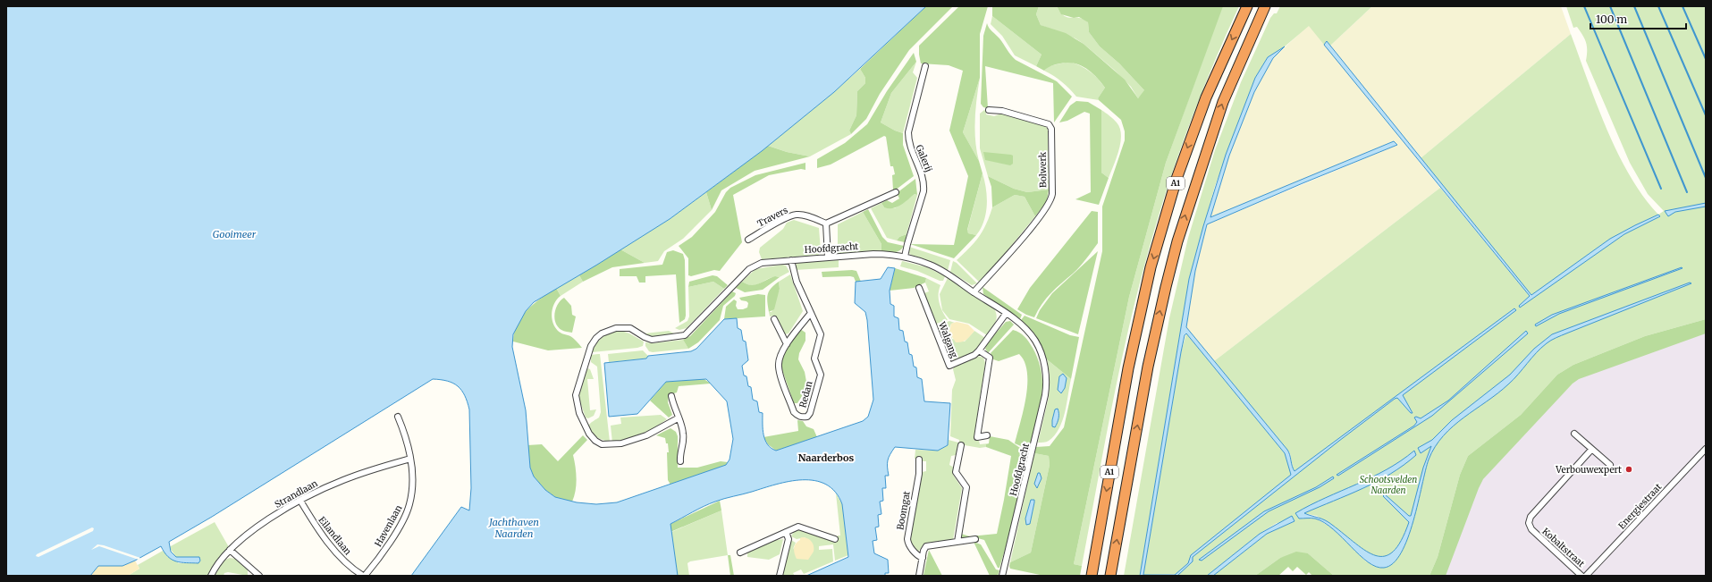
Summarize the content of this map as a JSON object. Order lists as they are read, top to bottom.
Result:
{
  "streets": {
    "highway": ["A1"],
    "street": [
      "Galerij",
      "Bolwerk",
      "Travers",
      "Hoofdgracht",
      "Walgang",
      "Redan",
      "Strandlaan",
      "Energiestraat",
      "Boomgat",
      "Havenlaan",
      "Eilandlaan",
      "Kobaltstraat"
    ]
  },
  "crossings": [
    ["Galerij", "Hoofdgracht"],
    ["Bolwerk", "Hoofdgracht"],
    ["Hoofdgracht", "Walgang"],
    ["Hoofdgracht", "Redan"],
    ["Strandlaan", "Havenlaan"],
    ["Strandlaan", "Eilandlaan"],
    ["Havenlaan", "Eilandlaan"]
  ],
  "districts": ["Naarderbos"],
  "water": ["Gooimeer", "Jachthaven Naarden"],
  "parks": ["Schootsvelden Naarden"],
  "places": ["Verbouwexpert"],
  "scale_bar": "100 m"
}
